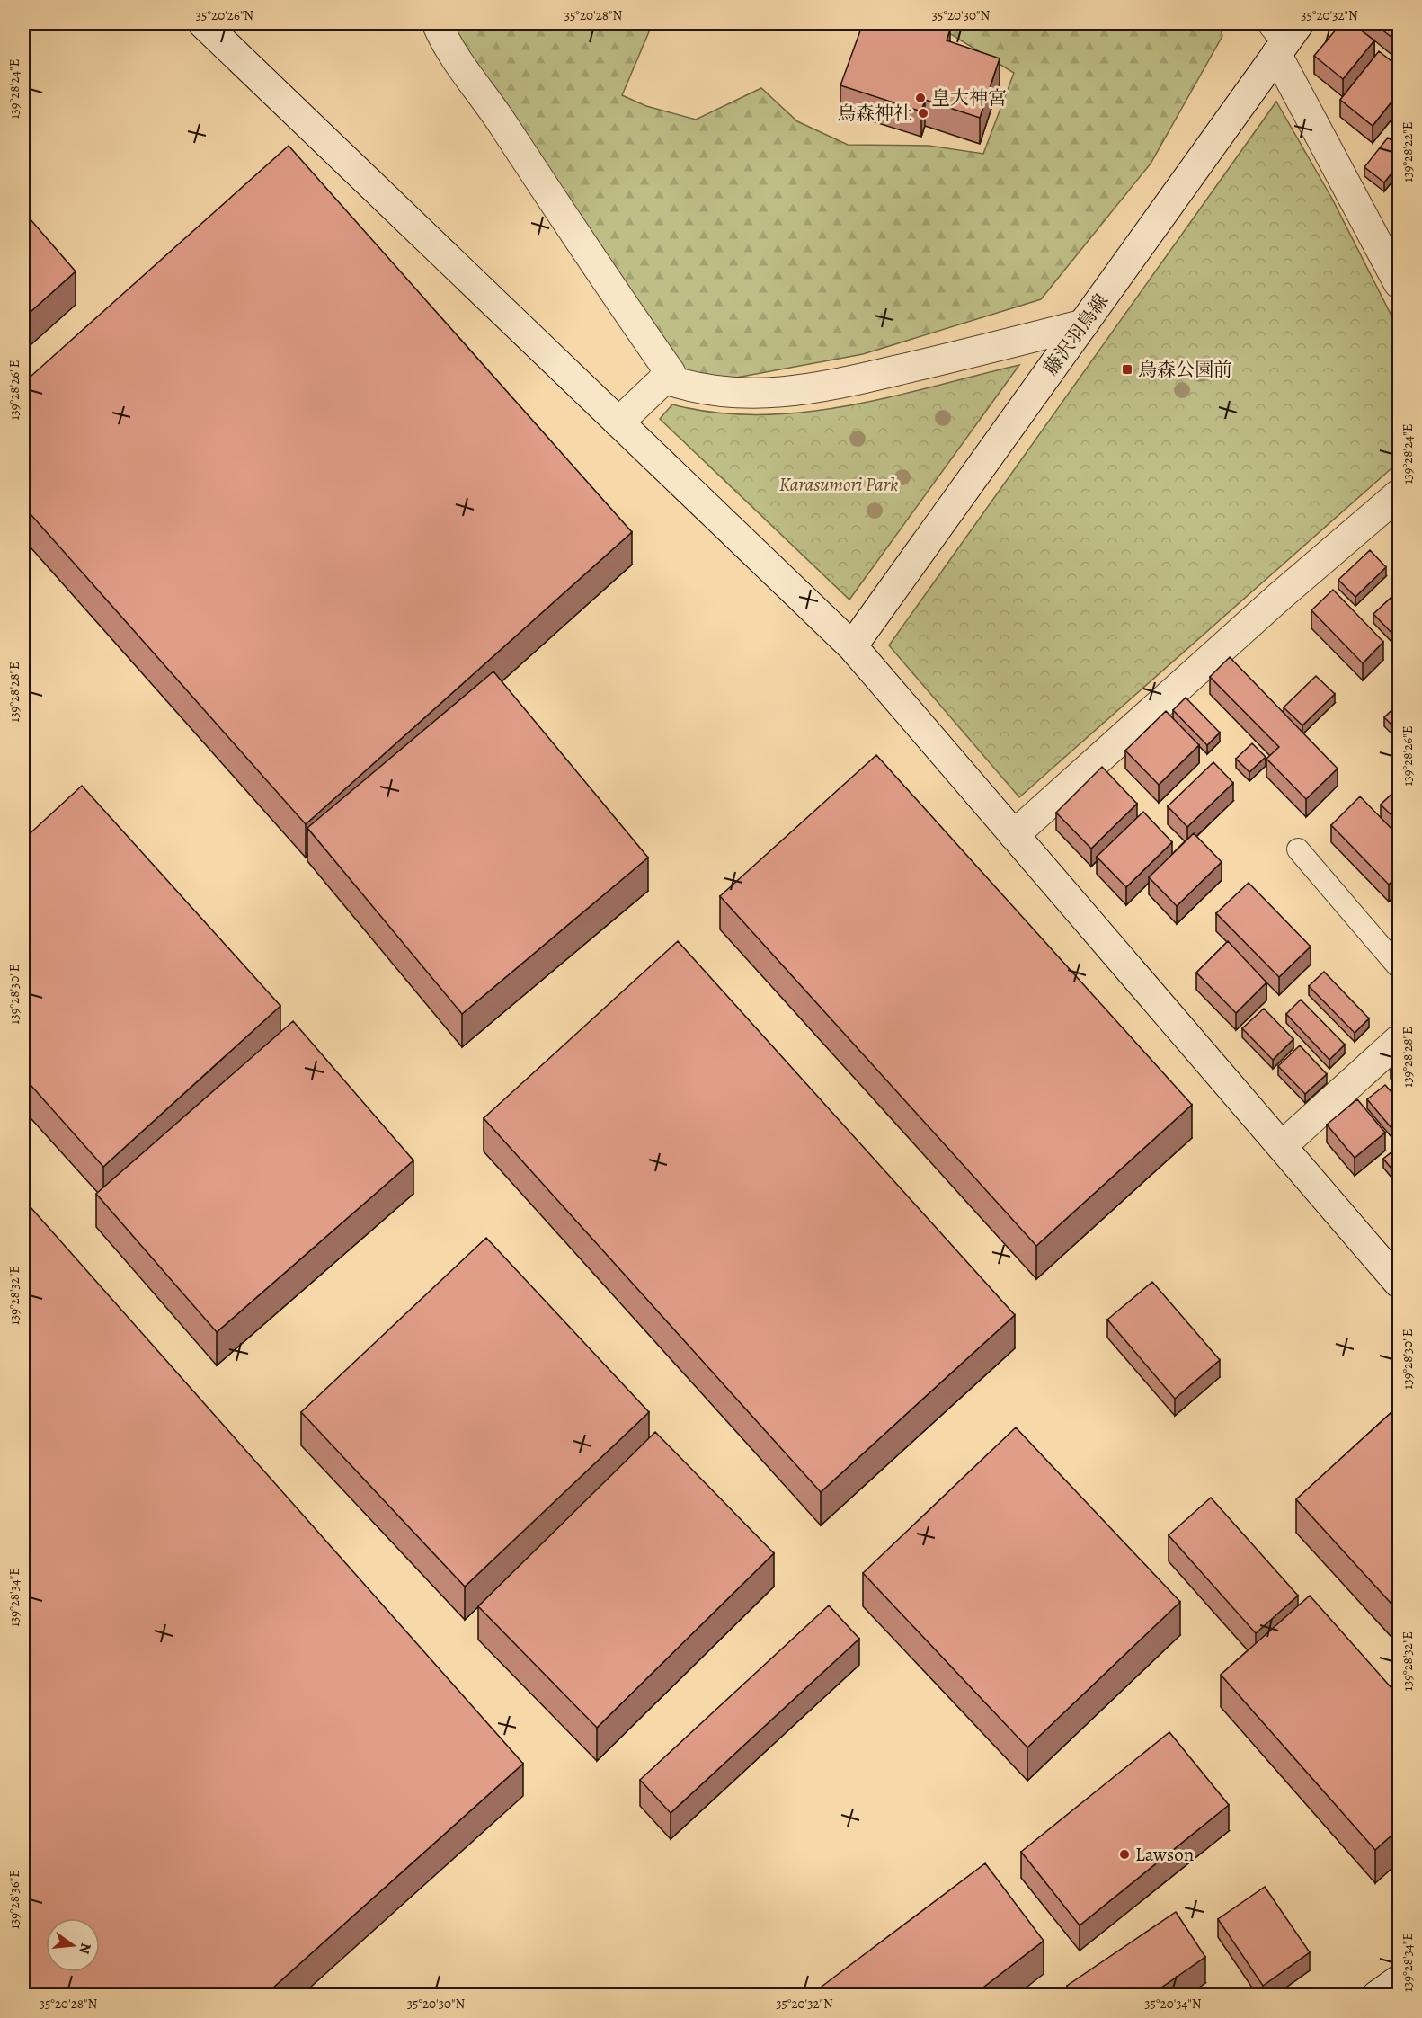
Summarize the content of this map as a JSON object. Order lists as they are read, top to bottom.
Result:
{
  "streets": {
    "street": ["藤沢羽鳥線"]
  },
  "parks": ["Karasumori Park"],
  "places": {
    "other": ["皇大神宮", "烏森神社", "Lawson"],
    "transit": ["烏森公園前"]
  },
  "north": "right",
  "coordinates": [
    "35°20'26\"N",
    "35°20'28\"N",
    "35°20'30\"N",
    "35°20'32\"N",
    "139°28'24\"E",
    "139°28'22\"E",
    "139°28'26\"E",
    "139°28'28\"E",
    "139°28'30\"E",
    "139°28'32\"E",
    "139°28'34\"E",
    "139°28'36\"E",
    "35°20'34\"N"
  ]
}
